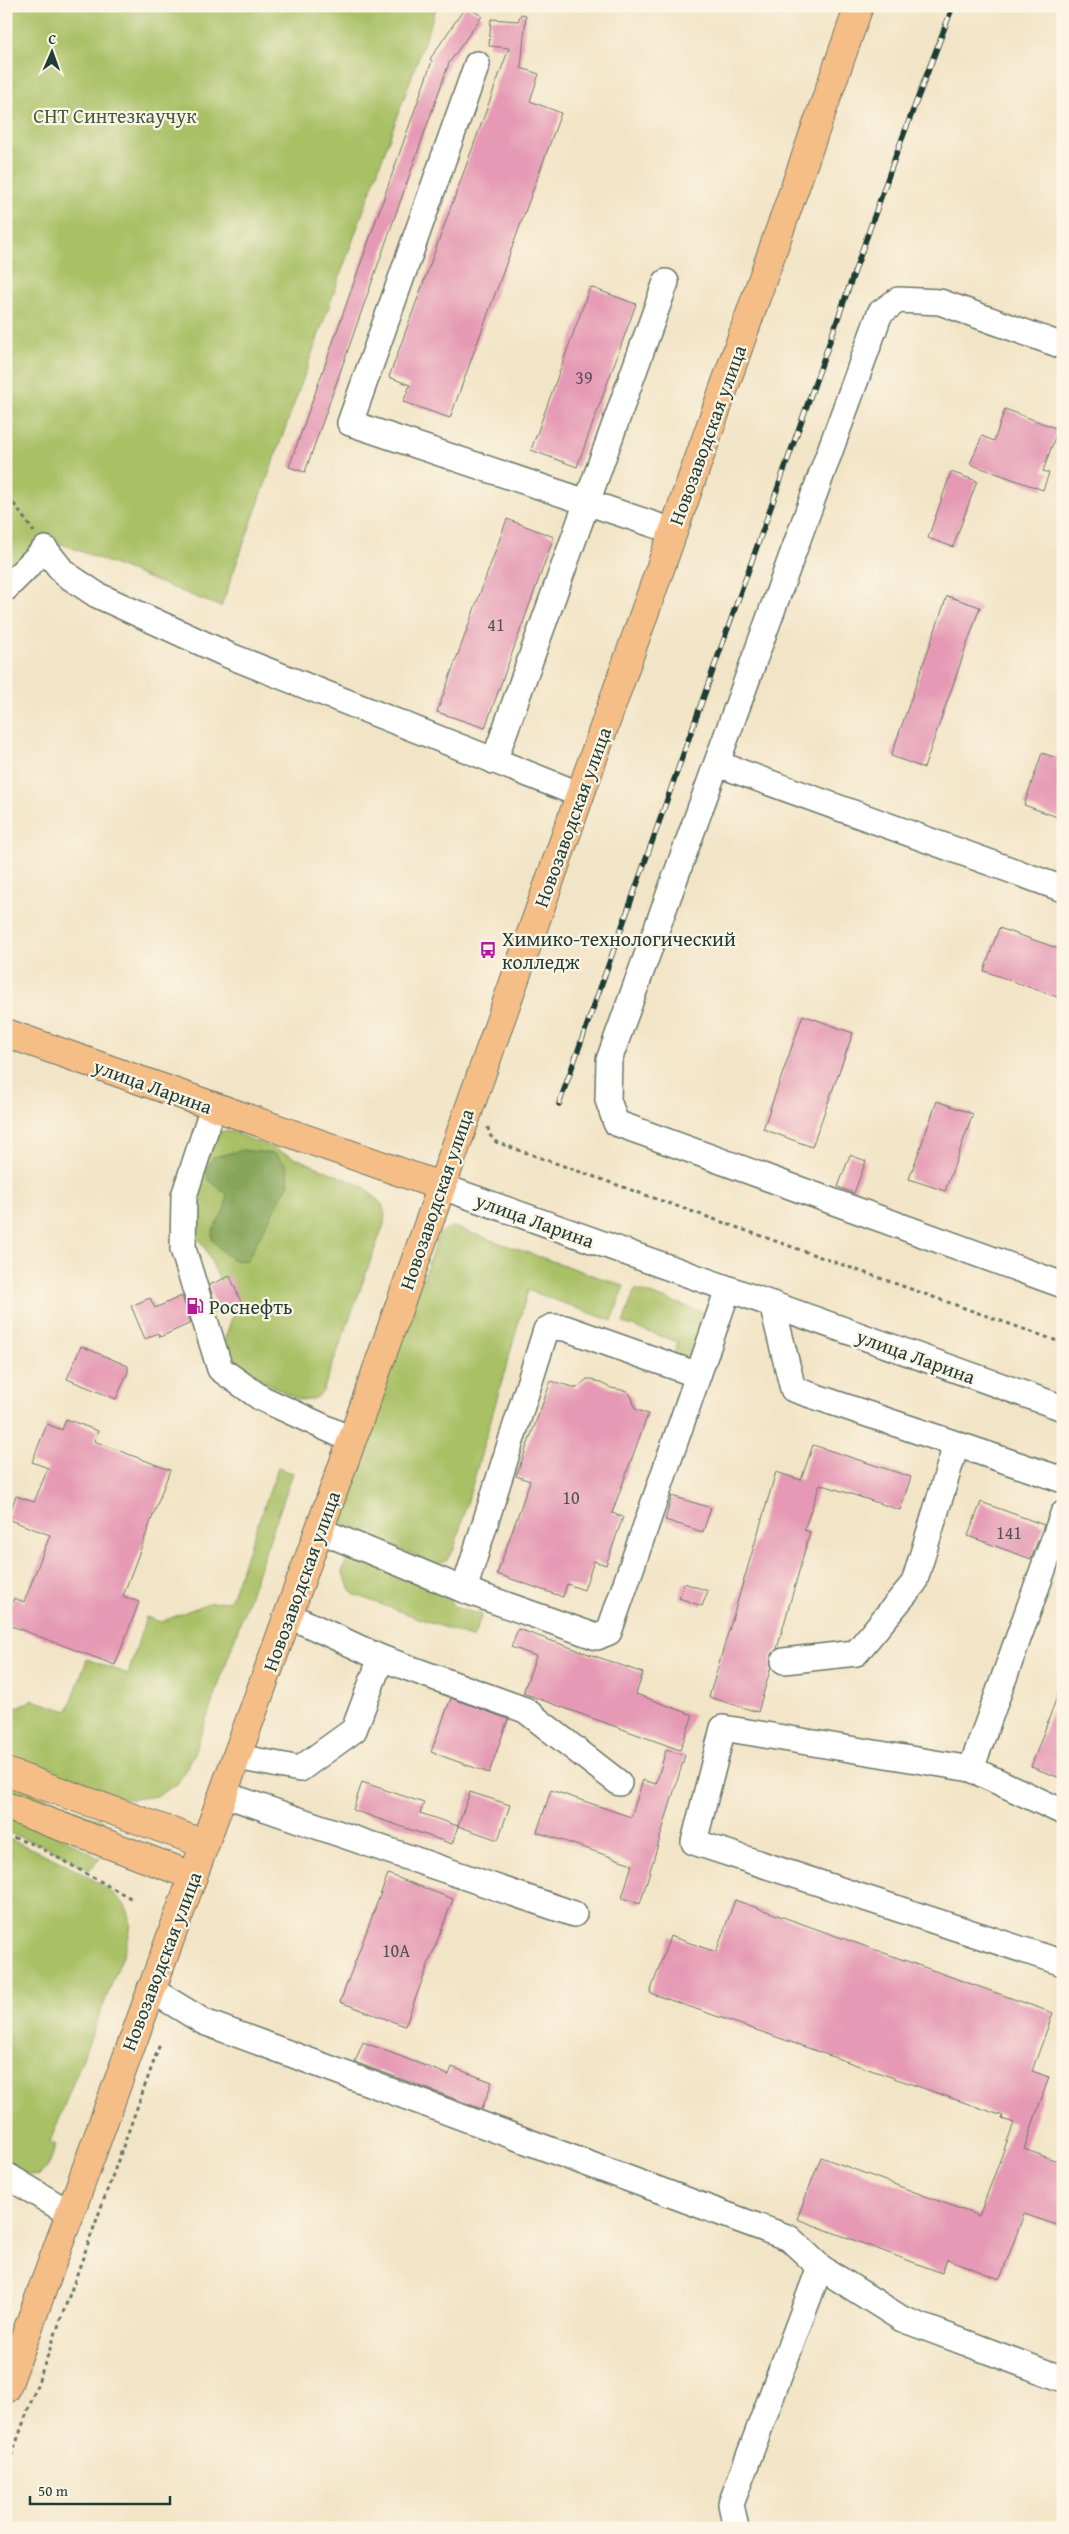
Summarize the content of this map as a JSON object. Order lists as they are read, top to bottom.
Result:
{
  "streets": {
    "main road": ["Новозаводская улица", "улица Ларина"]
  },
  "crossings": [
    ["Новозаводская улица", "улица Ларина"]
  ],
  "parks": ["СНТ Синтезкаучук"],
  "places": {
    "bus stop": ["Химико-технологический колледж"],
    "fuel station": ["Роснефть"]
  },
  "house_numbers": [
    "39",
    "41",
    "10",
    "141",
    "10А"
  ],
  "scale_bar": "50 m",
  "north": "top"
}
